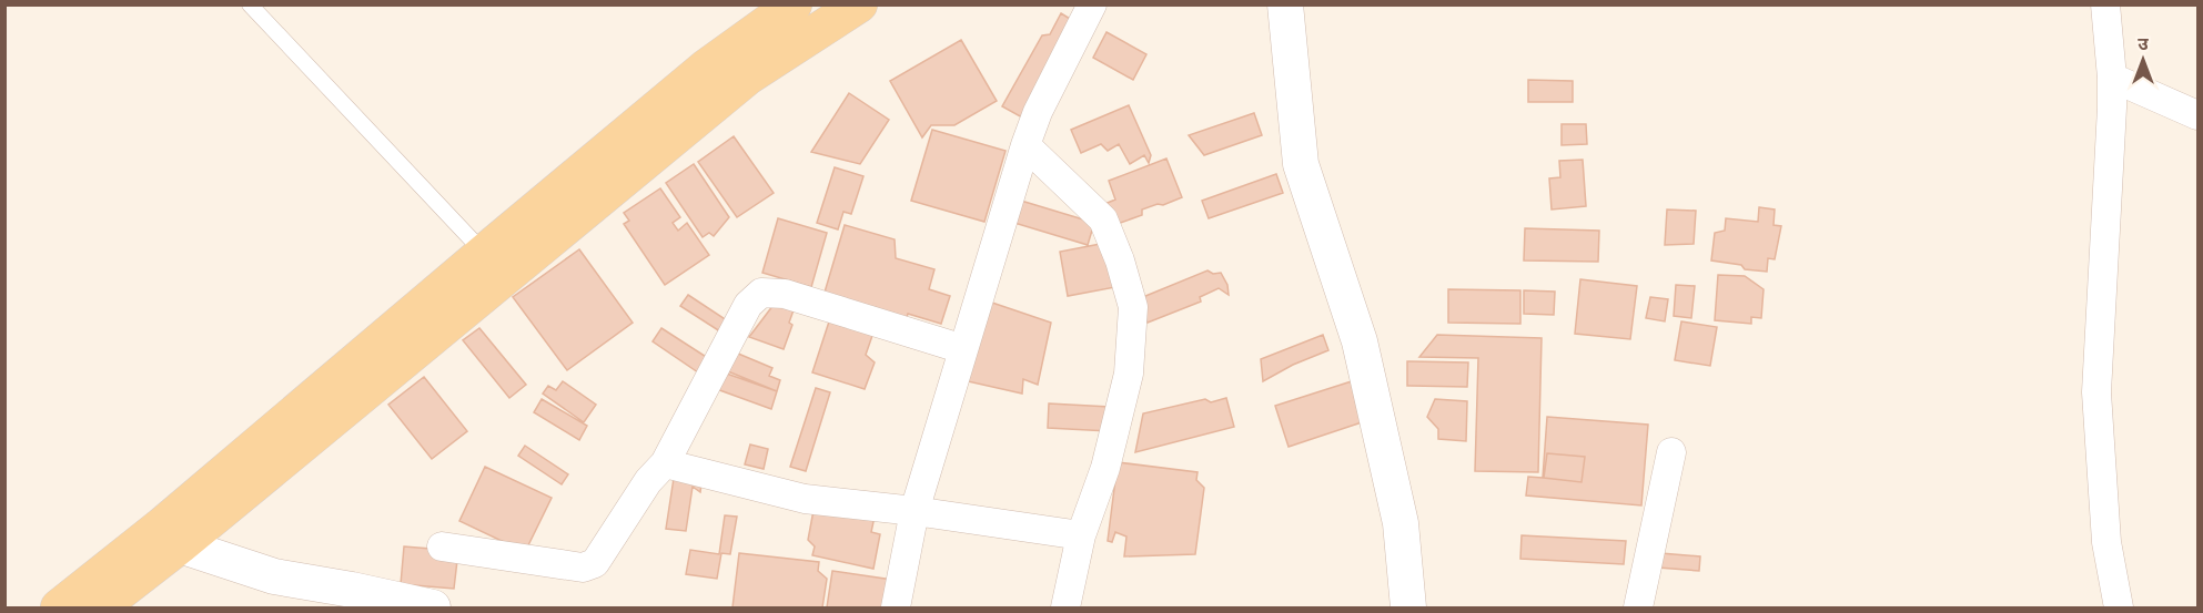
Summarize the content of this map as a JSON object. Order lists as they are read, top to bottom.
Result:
{
  "north": "top"
}
